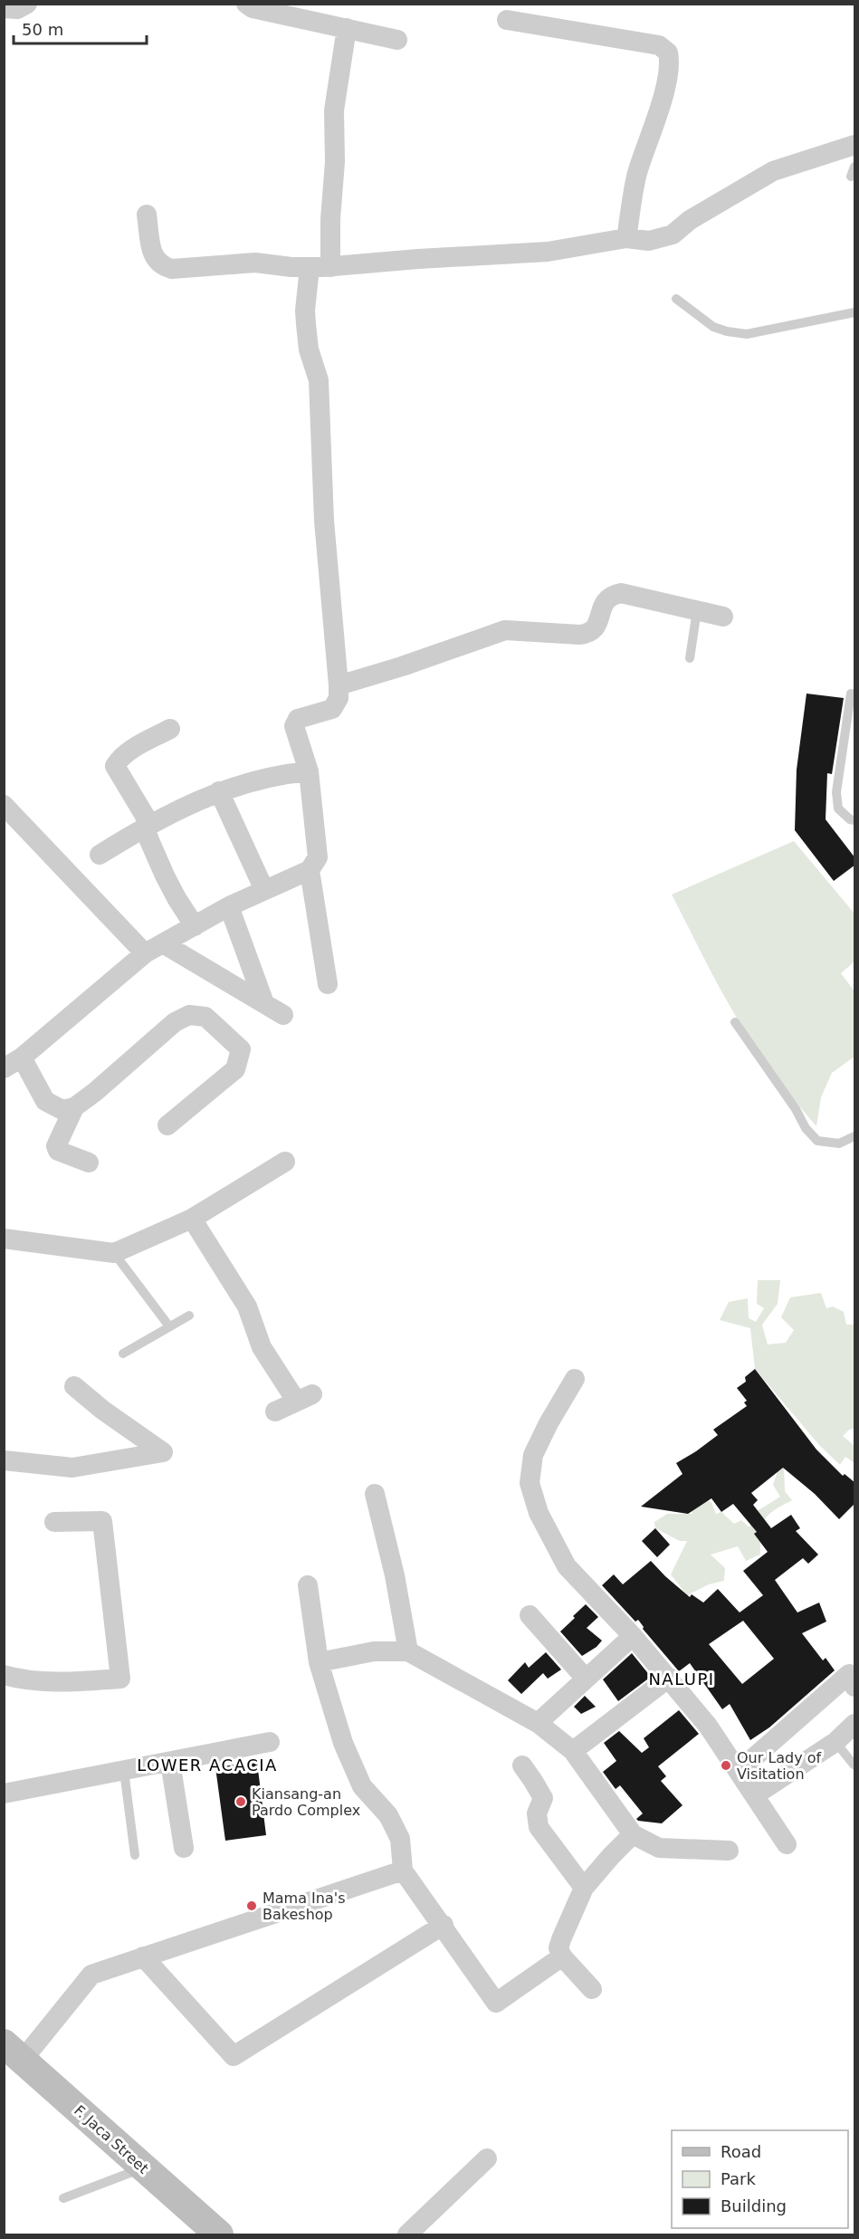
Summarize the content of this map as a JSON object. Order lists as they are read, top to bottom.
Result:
{
  "streets": {
    "street": ["F. Jaca Street"]
  },
  "districts": ["NALUPI", "LOWER ACACIA"],
  "places": ["Our Lady of Visitation", "Kiansang-an Pardo Complex", "Mama Ina's Bakeshop"],
  "legend": ["Road", "Park", "Building"],
  "scale_bar": "50 m"
}
